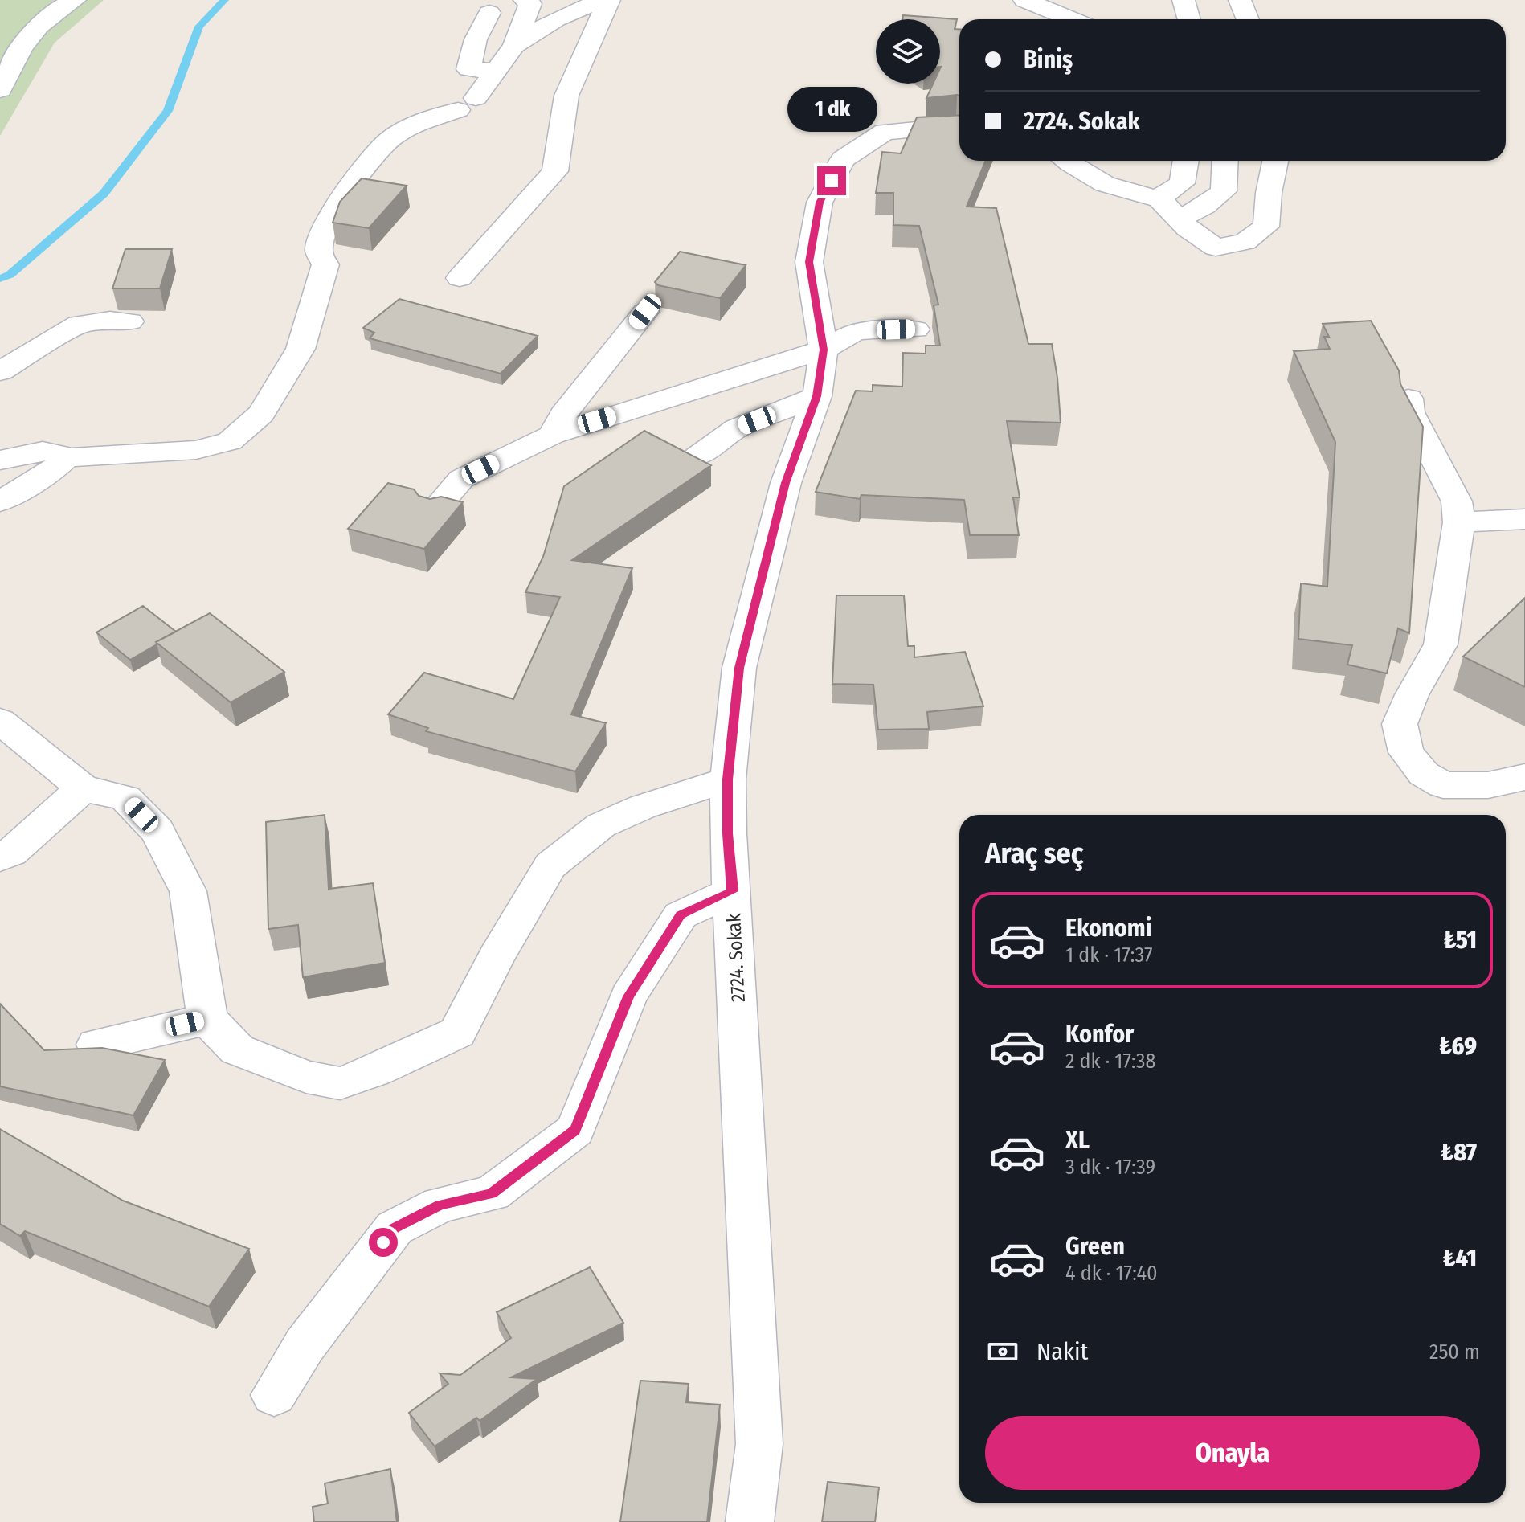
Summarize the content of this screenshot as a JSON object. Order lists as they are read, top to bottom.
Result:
{
  "streets": {
    "street": ["2724. Sokak"]
  },
  "page": {
    "banner": ["Biniş", "2724. Sokak"],
    "bubble": "1 dk",
    "heading": "Araç seç",
    "list": [
      {
        "name": "Ekonomi",
        "note": "1 dk · 17:37",
        "value": "₺51"
      },
      {
        "name": "Konfor",
        "note": "2 dk · 17:38",
        "value": "₺69"
      },
      {
        "name": "XL",
        "note": "3 dk · 17:39",
        "value": "₺87"
      },
      {
        "name": "Green",
        "note": "4 dk · 17:40",
        "value": "₺41"
      }
    ],
    "pay": ["Nakit", "250 m"],
    "buttons": "Onayla"
  }
}
